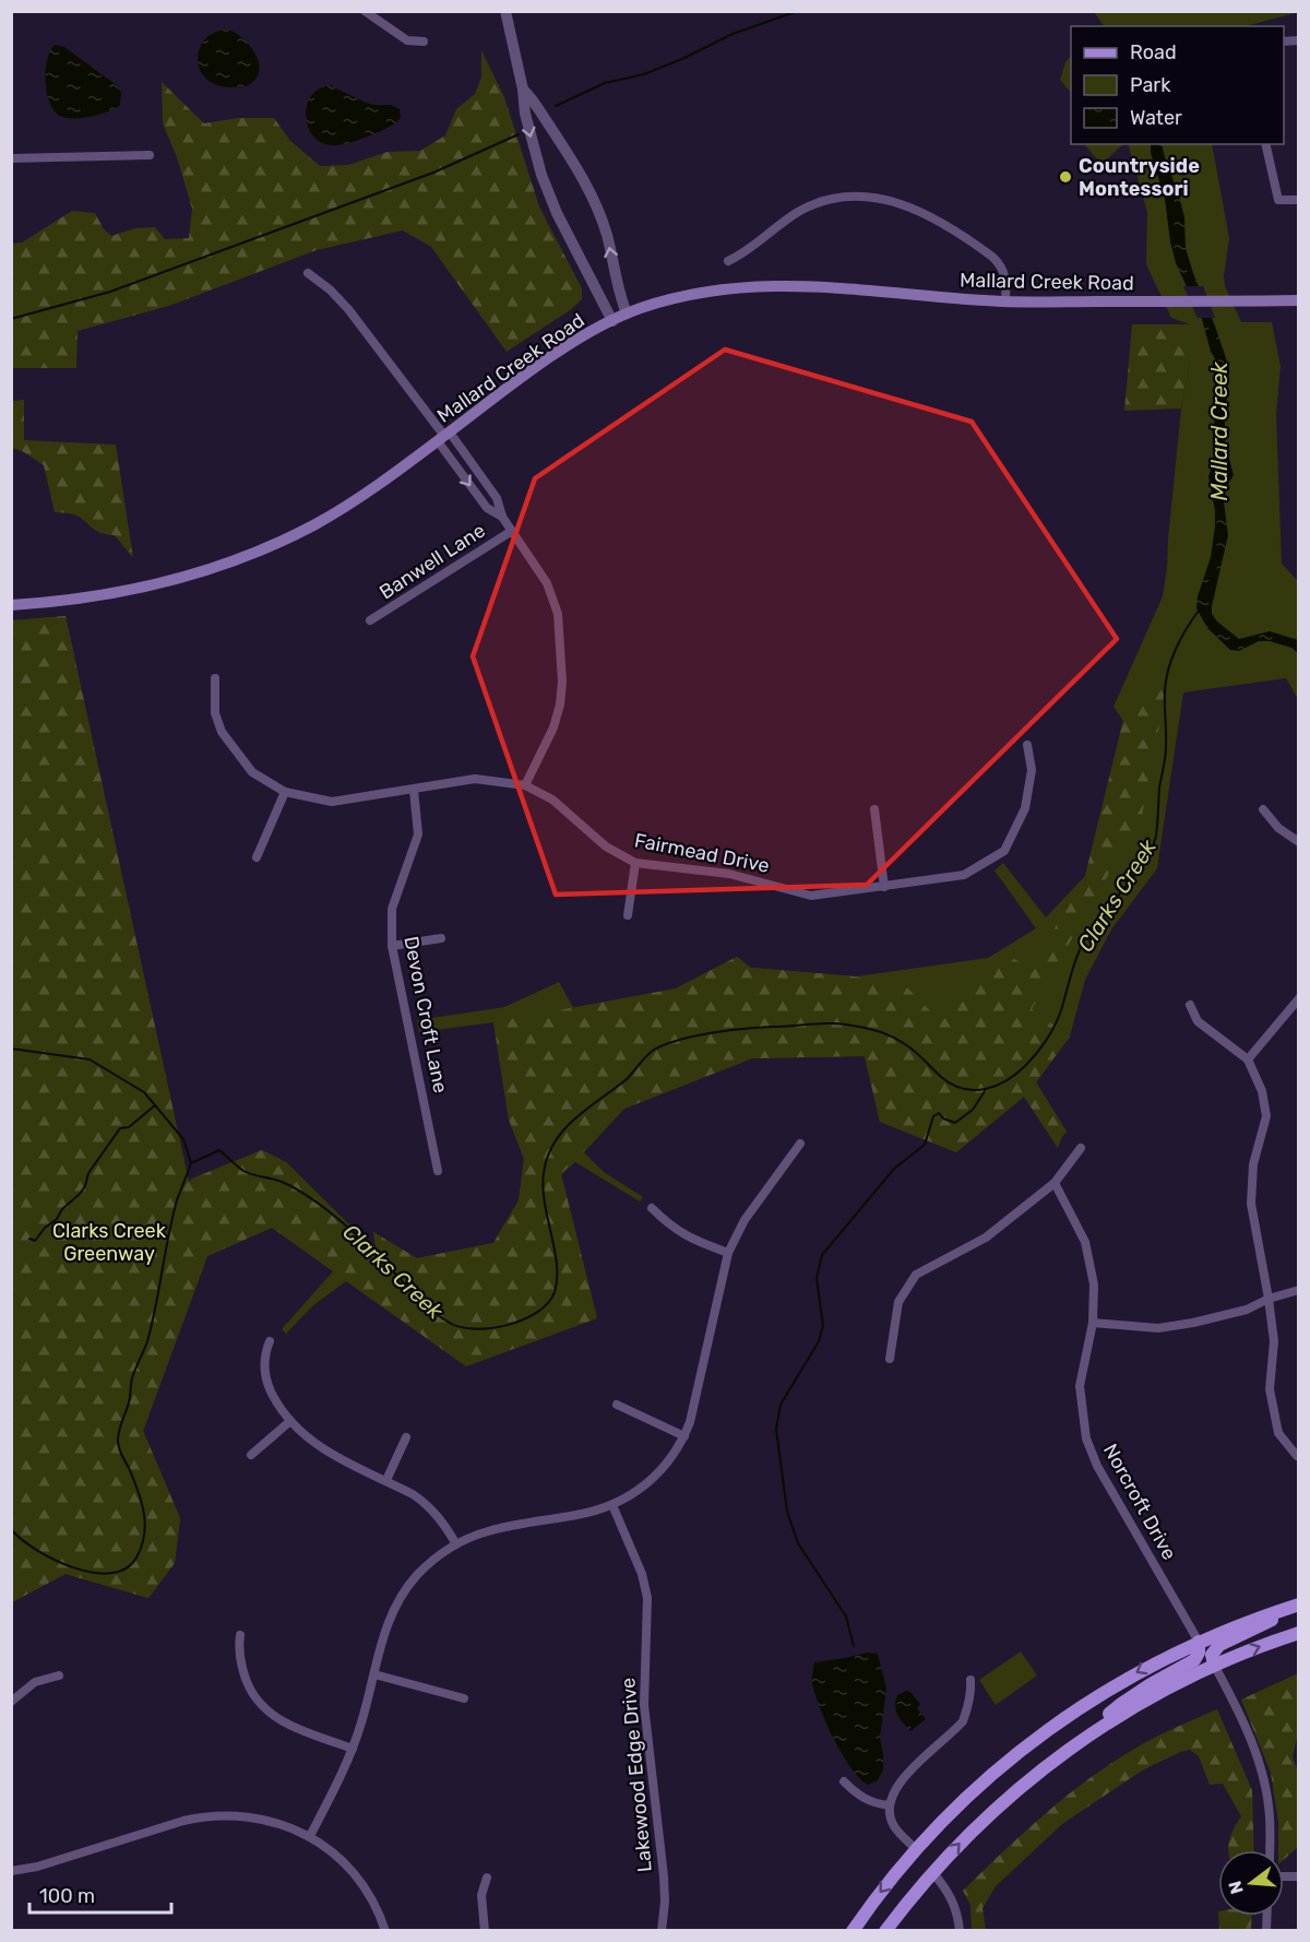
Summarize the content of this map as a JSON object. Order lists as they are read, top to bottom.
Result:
{
  "streets": {
    "main road": ["Mallard Creek Road"],
    "street": [
      "Banwell Lane",
      "Fairmead Drive",
      "Devon Croft Lane",
      "Norcroft Drive",
      "Lakewood Edge Drive"
    ]
  },
  "crossings": [
    ["Fairmead Drive", "Devon Croft Lane"]
  ],
  "water": ["Mallard Creek", "Clarks Creek"],
  "parks": ["Clarks Creek Greenway"],
  "places": ["Countryside Montessori"],
  "legend": ["Road", "Park", "Water"],
  "scale_bar": "100 m",
  "north": "left"
}
